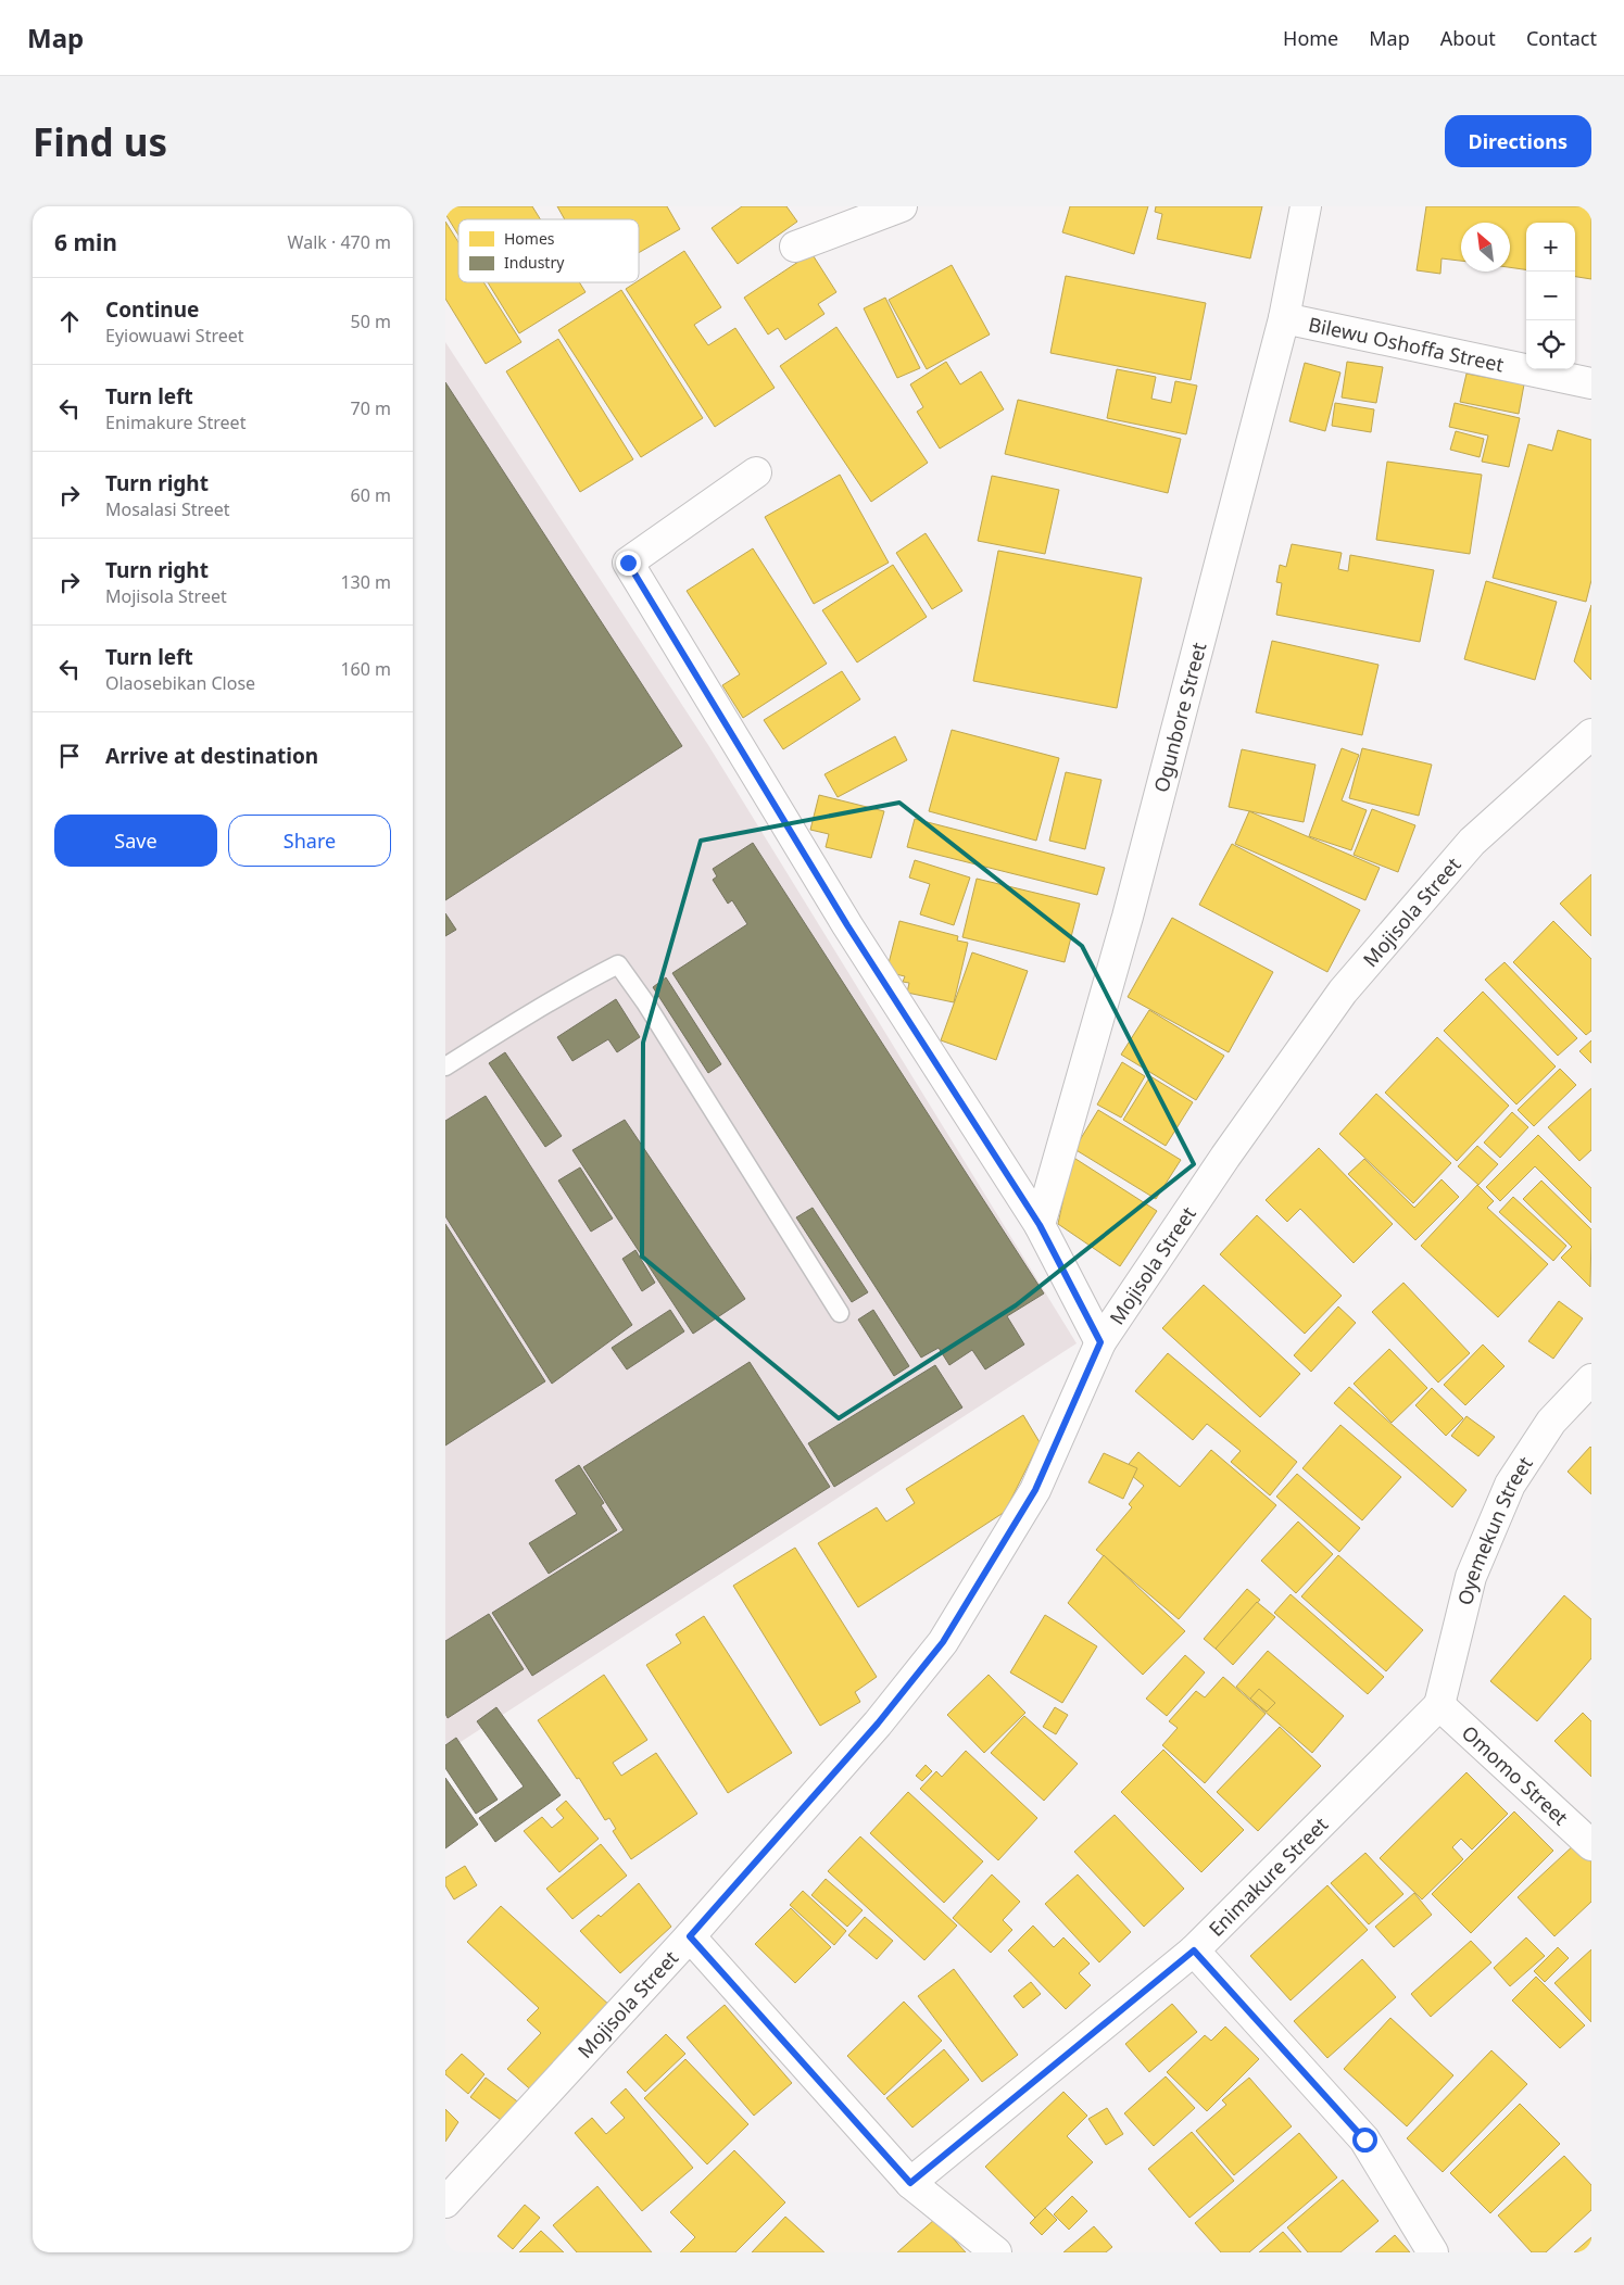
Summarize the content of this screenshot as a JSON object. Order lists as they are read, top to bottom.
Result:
{
  "streets": {
    "street": [
      "Bilewu Oshoffa Street",
      "Ogunbore Street",
      "Mojisola Street",
      "Oyemekun Street",
      "Omomo Street",
      "Enimakure Street"
    ]
  },
  "crossings": [
    ["Bilewu Oshoffa Street", "Ogunbore Street"],
    ["Oyemekun Street", "Omomo Street"],
    ["Oyemekun Street", "Enimakure Street"],
    ["Omomo Street", "Enimakure Street"]
  ],
  "legend": ["Homes", "Industry"],
  "north": "top left",
  "page": {
    "header": "Map",
    "nav": [
      "Home",
      "Map",
      "About",
      "Contact"
    ],
    "buttons": [
      "Directions",
      ["Save", "Share"]
    ],
    "title": "Find us",
    "heading": ["6 min", "Walk · 470 m"],
    "map_buttons": ["+", "−"],
    "list": [
      ["Continue", "Eyiowuawi Street", "50 m"],
      ["Turn left", "Enimakure Street", "70 m"],
      ["Turn right", "Mosalasi Street", "60 m"],
      ["Turn right", "Mojisola Street", "130 m"],
      ["Turn left", "Olaosebikan Close", "160 m"],
      "Arrive at destination"
    ]
  }
}
